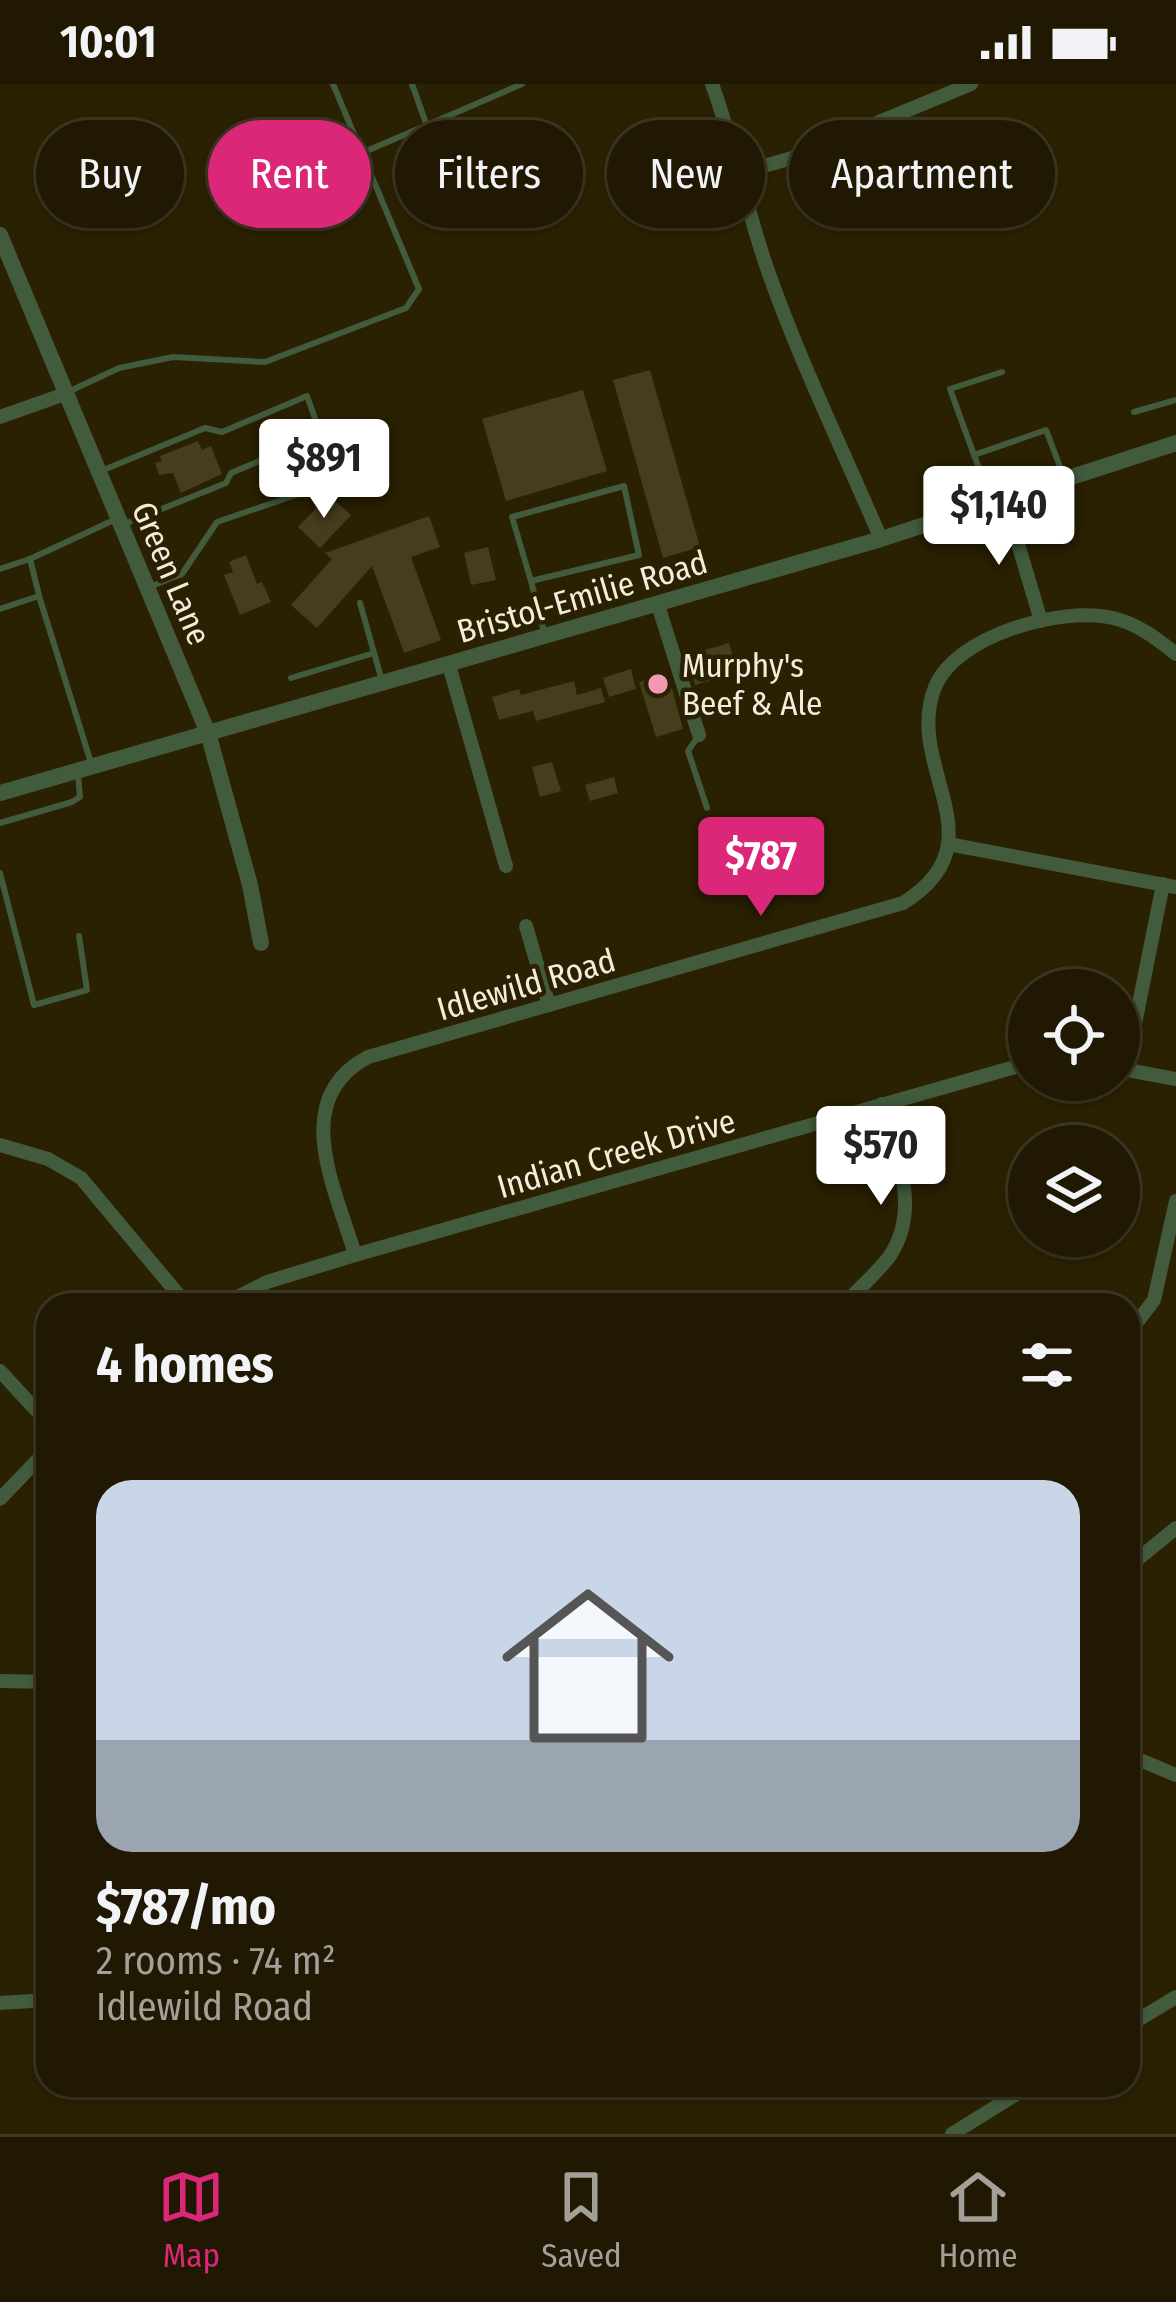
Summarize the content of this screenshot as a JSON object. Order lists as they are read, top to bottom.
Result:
{
  "streets": {
    "street": [
      "Green Lane",
      "Bristol-Emilie Road",
      "Idlewild Road",
      "Indian Creek Drive"
    ]
  },
  "crossings": [
    ["Green Lane", "Bristol-Emilie Road"],
    ["Idlewild Road", "Indian Creek Drive"]
  ],
  "places": ["Murphy's Beef & Ale"],
  "page": {
    "status": "10:01",
    "chip": [
      "Buy",
      "Rent",
      "Filters",
      "New",
      "Apartment"
    ],
    "price": [
      "$891",
      "$1,140",
      "$787",
      "$570"
    ],
    "heading": "4 homes",
    "list": [
      {
        "name": "$787/mo",
        "note": "2 rooms · 74 m² · Idlewild Road"
      }
    ],
    "tabs": ["Map", "Saved", "Home"]
  }
}
